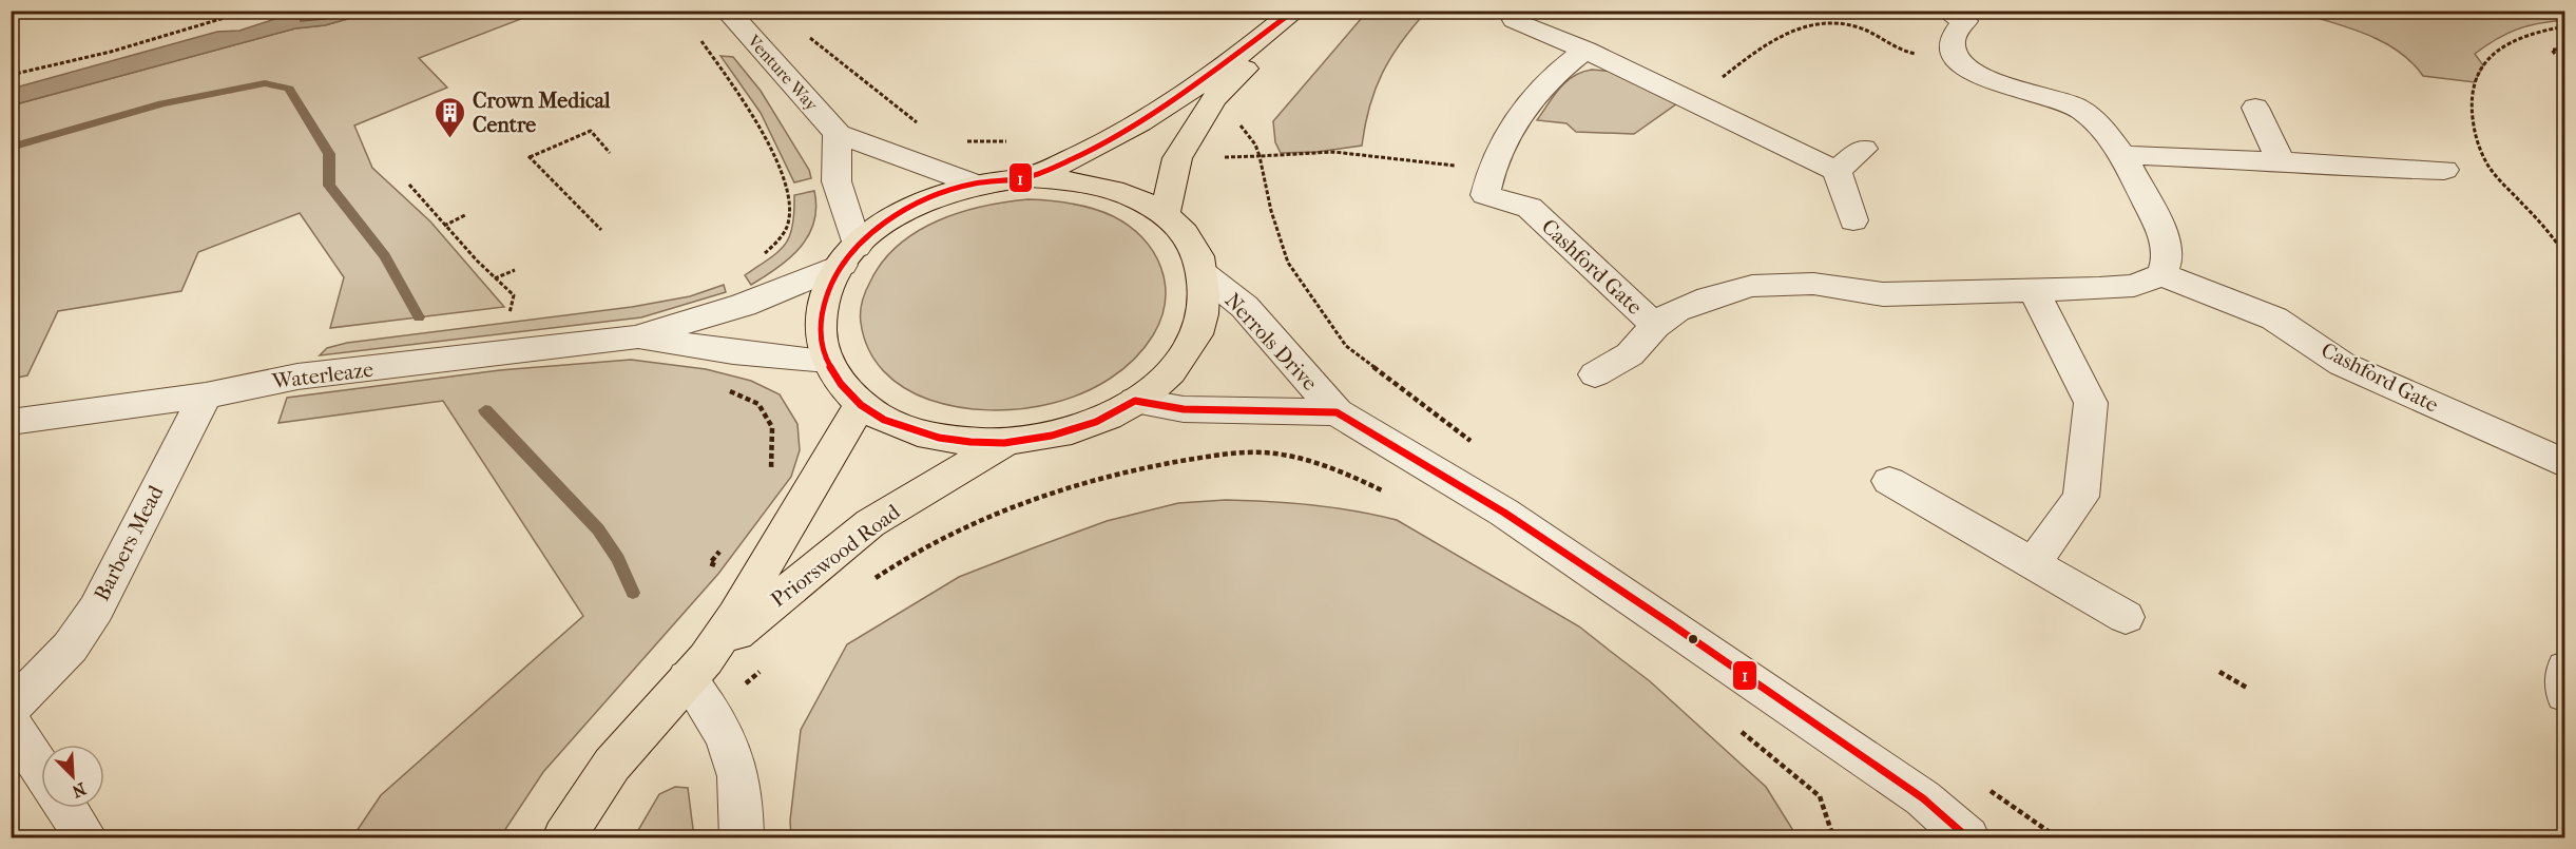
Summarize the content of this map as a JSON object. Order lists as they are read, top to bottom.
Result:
{
  "streets": {
    "main road": ["Priorswood Road"],
    "street": [
      "Venture Way",
      "Cashford Gate",
      "Nerrols Drive",
      "Waterleaze",
      "Barbers Mead"
    ]
  },
  "crossings": [
    ["Waterleaze", "Barbers Mead"]
  ],
  "places": {
    "building": ["Crown Medical Centre"]
  },
  "lines": ["transit line 1"],
  "north": "bottom right"
}
